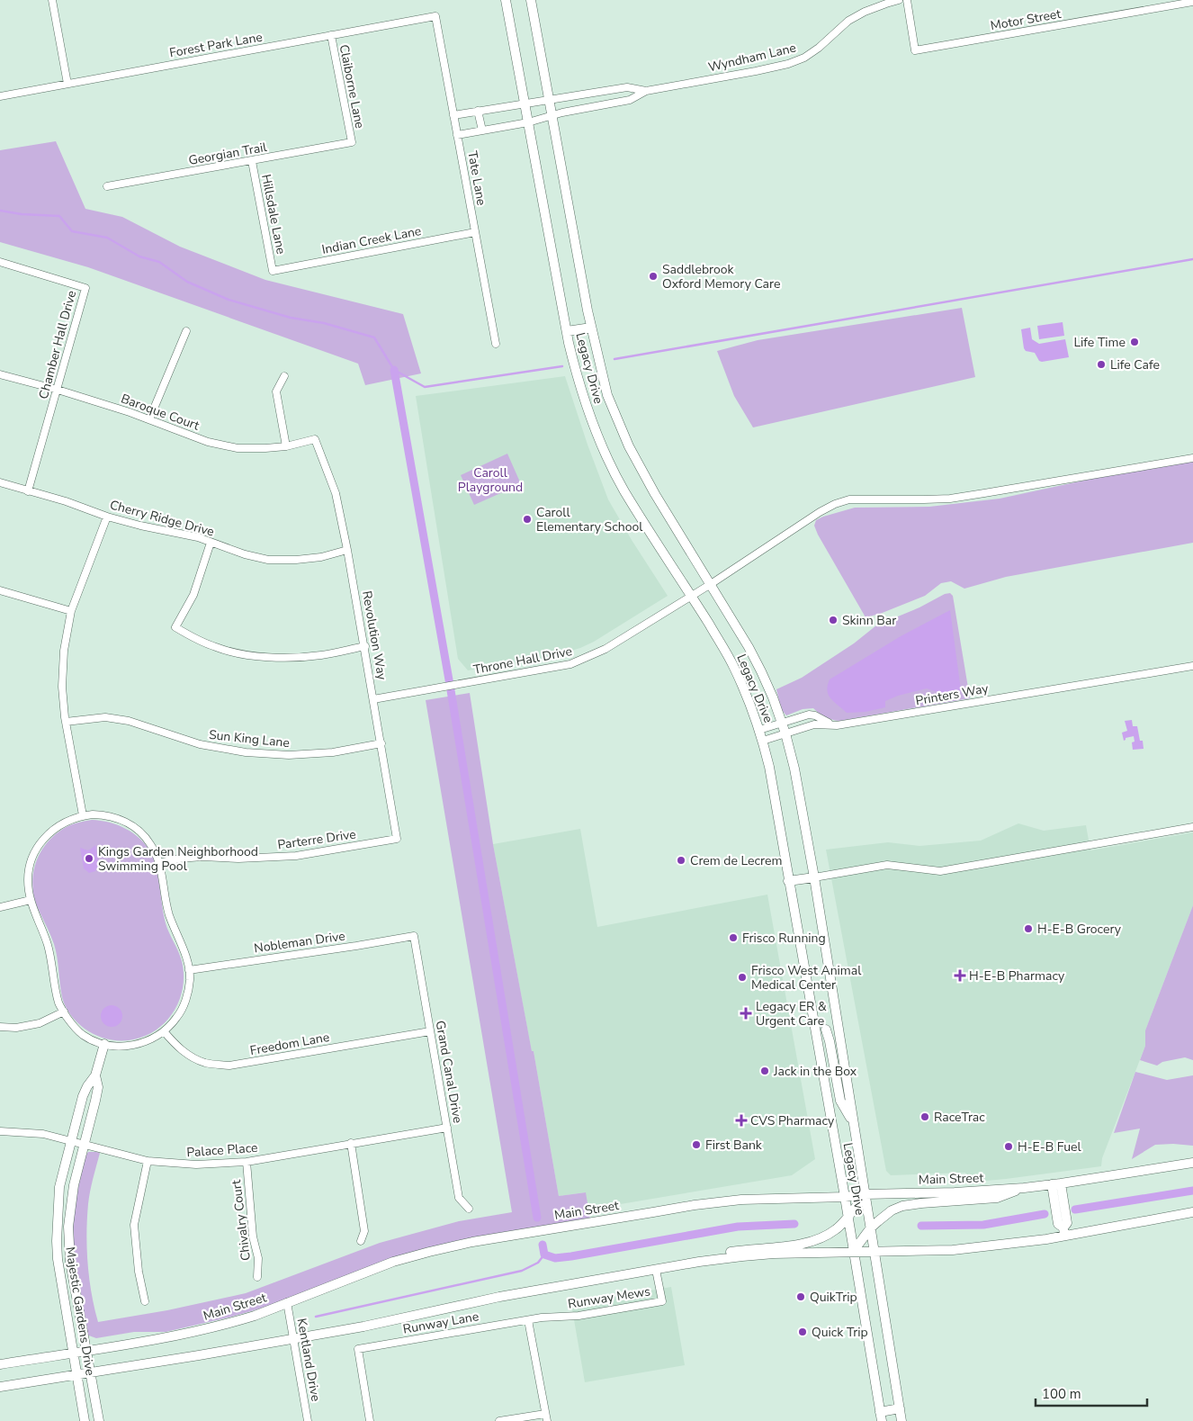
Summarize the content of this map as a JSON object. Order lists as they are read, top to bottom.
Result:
{
  "streets": {
    "main road": ["Legacy Drive", "Main Street", "Majestic Gardens Drive"],
    "street": [
      "Motor Street",
      "Forest Park Lane",
      "Wyndham Lane",
      "Claiborne Lane",
      "Georgian Trail",
      "Tate Lane",
      "Hillsdale Lane",
      "Indian Creek Lane",
      "Chamber Hall Drive",
      "Baroque Court",
      "Cherry Ridge Drive",
      "Revolution Way",
      "Throne Hall Drive",
      "Printers Way",
      "Sun King Lane",
      "Parterre Drive",
      "Nobleman Drive",
      "Freedom Lane",
      "Grand Canal Drive",
      "Palace Place",
      "Chivalry Court",
      "Runway Mews",
      "Runway Lane",
      "Kentland Drive"
    ]
  },
  "crossings": [
    ["Forest Park Lane", "Claiborne Lane"],
    ["Forest Park Lane", "Tate Lane"],
    ["Wyndham Lane", "Tate Lane"],
    ["Wyndham Lane", "Legacy Drive"],
    ["Claiborne Lane", "Georgian Trail"],
    ["Georgian Trail", "Hillsdale Lane"],
    ["Tate Lane", "Indian Creek Lane"],
    ["Hillsdale Lane", "Indian Creek Lane"],
    ["Chamber Hall Drive", "Baroque Court"],
    ["Chamber Hall Drive", "Cherry Ridge Drive"],
    ["Legacy Drive", "Throne Hall Drive"],
    ["Legacy Drive", "Printers Way"],
    ["Legacy Drive", "Main Street"],
    ["Baroque Court", "Revolution Way"],
    ["Cherry Ridge Drive", "Revolution Way"],
    ["Revolution Way", "Throne Hall Drive"],
    ["Revolution Way", "Sun King Lane"],
    ["Revolution Way", "Parterre Drive"],
    ["Nobleman Drive", "Grand Canal Drive"],
    ["Freedom Lane", "Grand Canal Drive"],
    ["Grand Canal Drive", "Palace Place"],
    ["Palace Place", "Chivalry Court"],
    ["Palace Place", "Majestic Gardens Drive"],
    ["Main Street", "Majestic Gardens Drive"],
    ["Main Street", "Kentland Drive"],
    ["Runway Mews", "Runway Lane"]
  ],
  "parks": ["Caroll Playground"],
  "places": {
    "other": [
      "Saddlebrook Oxford Memory Care",
      "Life Time",
      "Life Cafe",
      "Caroll Elementary School",
      "Skinn Bar",
      "Kings Garden Neighborhood Swimming Pool",
      "Crem de Lecrem",
      "H-E-B Grocery",
      "Frisco Running",
      "Frisco West Animal Medical Center",
      "Jack in the Box",
      "RaceTrac",
      "First Bank",
      "H-E-B Fuel",
      "QuikTrip",
      "Quick Trip"
    ],
    "health": ["H-E-B Pharmacy", "Legacy ER & Urgent Care", "CVS Pharmacy"]
  },
  "scale_bar": "100 m"
}
